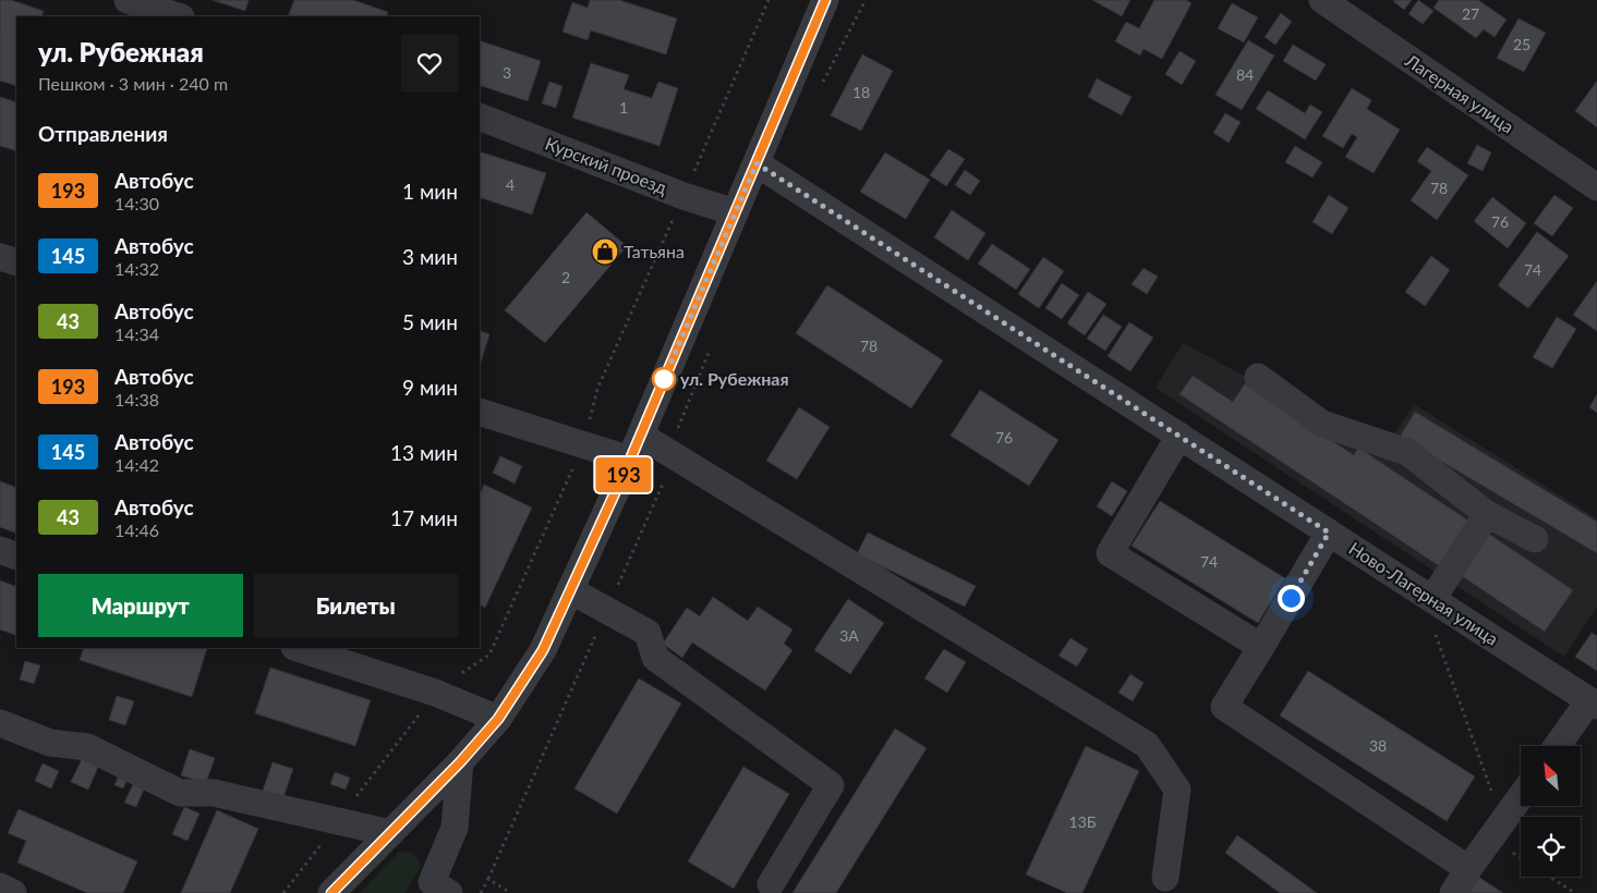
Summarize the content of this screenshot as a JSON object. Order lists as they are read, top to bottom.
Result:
{
  "streets": {
    "street": ["Лагерная улица", "Курский проезд", "Ново-Лагерная улица"]
  },
  "places": {
    "shop": ["Татьяна"],
    "other": ["ул. Рубежная"]
  },
  "lines": ["bus line 193"],
  "house_numbers": [
    "27",
    "25",
    "3",
    "84",
    "18",
    "1",
    "4",
    "78",
    "76",
    "74",
    "2",
    "78",
    "76",
    "74",
    "3А",
    "38",
    "13Б"
  ],
  "north": "top left",
  "page": {
    "on_map": "193",
    "heading": [
      ["ул. Рубежная", "Пешком · 3 мин · 240 m"],
      "Отправления"
    ],
    "list": [
      {
        "mark": "193",
        "name": "Автобус",
        "note": "14:30",
        "value": "1 мин"
      },
      {
        "mark": "145",
        "name": "Автобус",
        "note": "14:32",
        "value": "3 мин"
      },
      {
        "mark": "43",
        "name": "Автобус",
        "note": "14:34",
        "value": "5 мин"
      },
      {
        "mark": "193",
        "name": "Автобус",
        "note": "14:38",
        "value": "9 мин"
      },
      {
        "mark": "145",
        "name": "Автобус",
        "note": "14:42",
        "value": "13 мин"
      },
      {
        "mark": "43",
        "name": "Автобус",
        "note": "14:46",
        "value": "17 мин"
      }
    ],
    "buttons": ["Маршрут", "Билеты"]
  }
}
